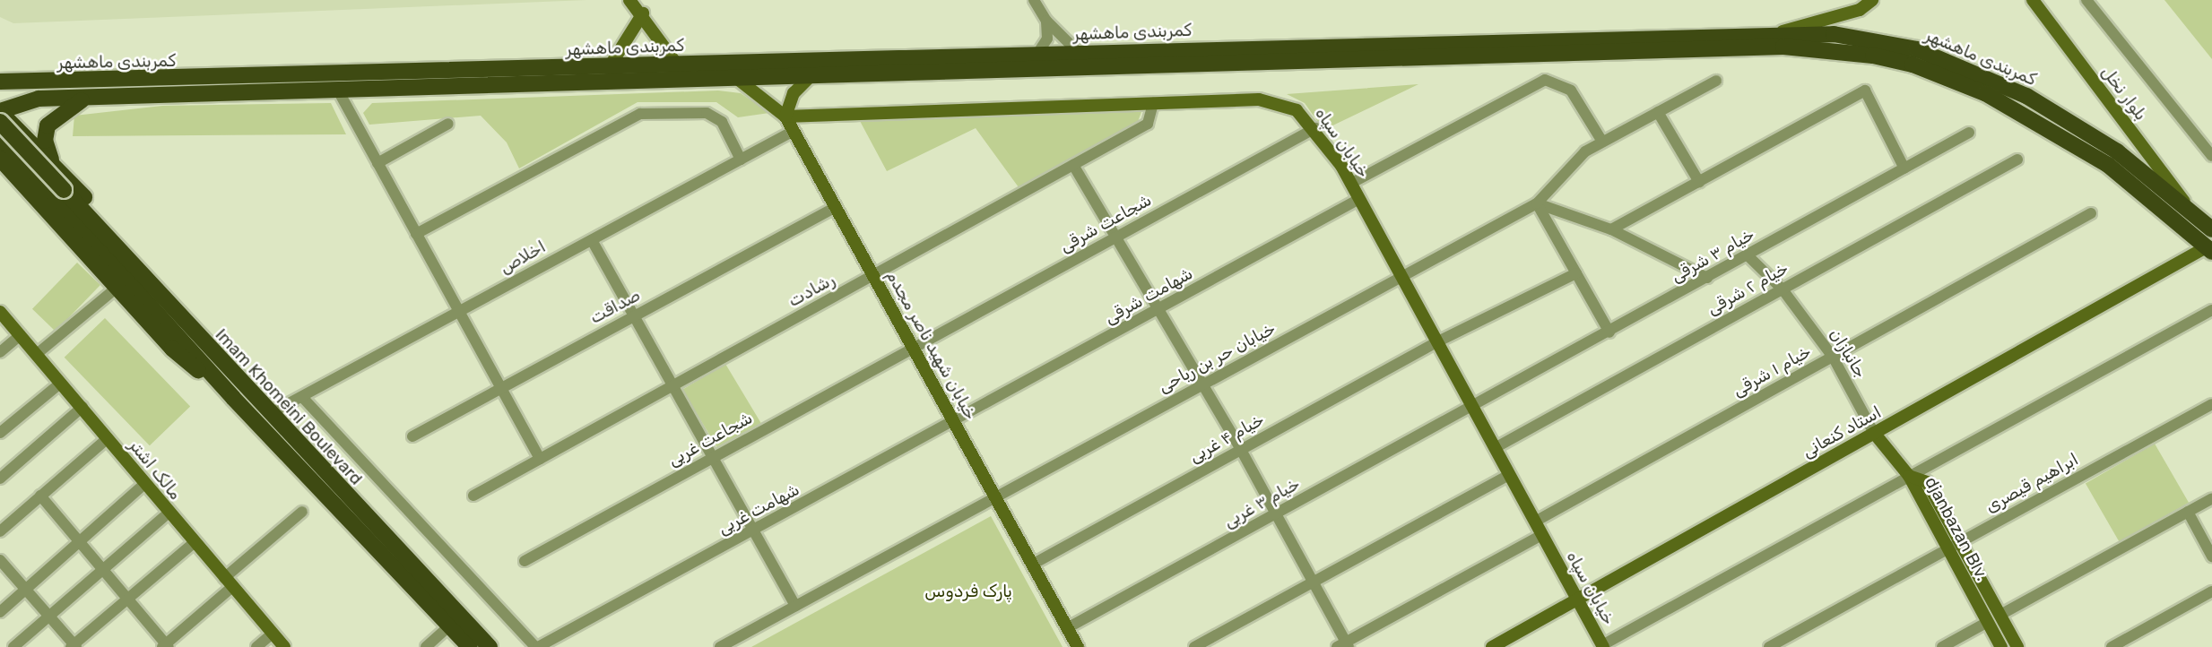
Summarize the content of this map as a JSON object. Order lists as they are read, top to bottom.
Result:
{
  "streets": {
    "main road": ["کمربندی ماهشهر", "Imam Khomeini Boulevard"],
    "street": [
      "بلوار نخل",
      "خیابان سپاه",
      "شجاعت شرقی",
      "خیام ۳ شرقی",
      "اخلاص",
      "خیام ۲ شرقی",
      "رشادت",
      "شهامت شرقی",
      "صداقت",
      "خیابان شهید ناصر مجدم",
      "جانبازان",
      "خیابان حر بن ریاحی",
      "خیام ۱ شرقی",
      "استاد کنعانی",
      "خیام ۴ غربی",
      "شجاعت غربی",
      "مالک اشتر",
      "ابراهیم قیصری",
      "خیام ۳ غربی",
      "شهامت غربی",
      "djanbazan Blv."
    ]
  },
  "crossings": [
    ["کمربندی ماهشهر", "بلوار نخل"],
    ["کمربندی ماهشهر", "خیابان شهید ناصر مجدم"],
    ["کمربندی ماهشهر", "استاد کنعانی"],
    ["خیابان سپاه", "شجاعت شرقی"],
    ["خیابان سپاه", "خیام ۳ شرقی"],
    ["خیابان سپاه", "خیام ۲ شرقی"],
    ["خیابان سپاه", "رشادت"],
    ["خیابان سپاه", "شهامت شرقی"],
    ["خیابان سپاه", "خیابان شهید ناصر مجدم"],
    ["خیابان سپاه", "خیابان حر بن ریاحی"],
    ["خیابان سپاه", "خیام ۱ شرقی"],
    ["خیابان سپاه", "استاد کنعانی"],
    ["خیابان سپاه", "خیام ۴ غربی"],
    ["خیابان سپاه", "خیام ۳ غربی"],
    ["شجاعت شرقی", "خیابان شهید ناصر مجدم"],
    ["شجاعت شرقی", "شجاعت غربی"],
    ["خیام ۳ شرقی", "جانبازان"],
    ["خیام ۳ شرقی", "خیام ۳ غربی"],
    ["اخلاص", "خیابان شهید ناصر مجدم"],
    ["اخلاص", "Imam Khomeini Boulevard"],
    ["خیام ۲ شرقی", "جانبازان"],
    ["رشادت", "خیابان شهید ناصر مجدم"],
    ["شهامت شرقی", "خیابان شهید ناصر مجدم"],
    ["شهامت شرقی", "شهامت غربی"],
    ["صداقت", "خیابان شهید ناصر مجدم"],
    ["خیابان شهید ناصر مجدم", "خیابان حر بن ریاحی"],
    ["خیابان شهید ناصر مجدم", "خیام ۴ غربی"],
    ["خیابان شهید ناصر مجدم", "شجاعت غربی"],
    ["خیابان شهید ناصر مجدم", "خیام ۳ غربی"],
    ["خیابان شهید ناصر مجدم", "شهامت غربی"],
    ["جانبازان", "خیام ۱ شرقی"],
    ["جانبازان", "استاد کنعانی"],
    ["جانبازان", "djanbazan Blv."],
    ["ابراهیم قیصری", "djanbazan Blv."]
  ],
  "parks": ["پارک فردوس"]
}
